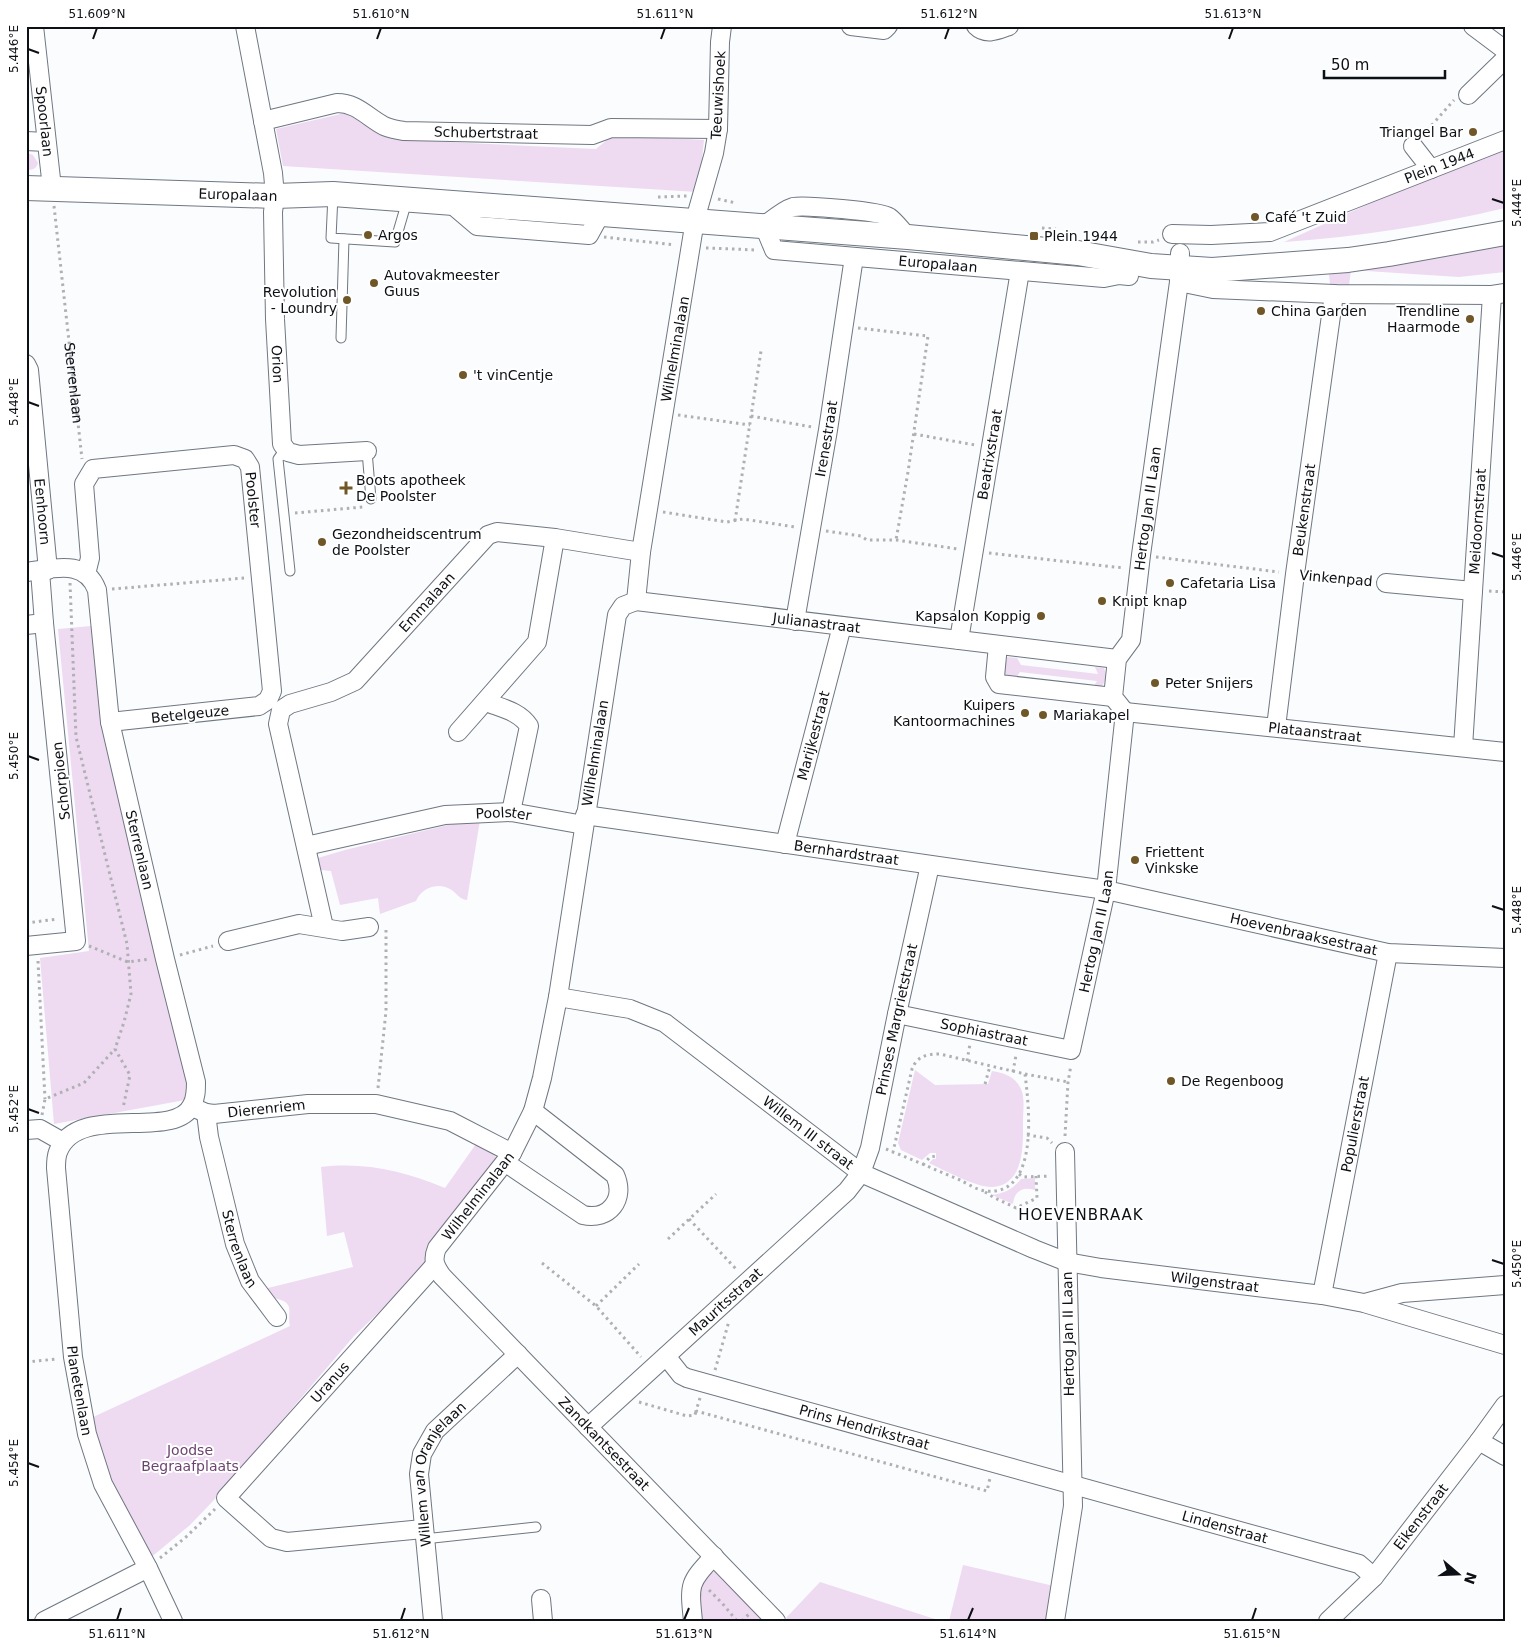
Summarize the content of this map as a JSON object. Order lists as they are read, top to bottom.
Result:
{
  "streets": {
    "main road": ["Europalaan"],
    "street": [
      "Teeuwishoek",
      "Spoorlaan",
      "Schubertstraat",
      "Plein 1944",
      "Wilhelminalaan",
      "Orion",
      "Sterrenlaan",
      "Irenestraat",
      "Beatrixstraat",
      "Poolster",
      "Hertog Jan II Laan",
      "Beukenstraat",
      "Eenhoorn",
      "Meidoornstraat",
      "Vinkenpad",
      "Emmalaan",
      "Julianastraat",
      "Betelgeuze",
      "Plataanstraat",
      "Marijkestraat",
      "Schorpioen",
      "Bernhardstraat",
      "Hoevenbraaksestraat",
      "Prinses Margrietstraat",
      "Sophiastraat",
      "Dierenriem",
      "Populierstraat",
      "Willem III straat",
      "Wilgenstraat",
      "Mauritsstraat",
      "Uranus",
      "Planetenlaan",
      "Prins Hendrikstraat",
      "Zandkantsestraat",
      "Willem van Oranjelaan",
      "Eikenstraat",
      "Lindenstraat"
    ]
  },
  "crossings": [
    ["Teeuwishoek", "Schubertstraat"],
    ["Teeuwishoek", "Europalaan"],
    ["Teeuwishoek", "Wilhelminalaan"],
    ["Spoorlaan", "Europalaan"],
    ["Spoorlaan", "Sterrenlaan"],
    ["Plein 1944", "Europalaan"],
    ["Plein 1944", "Hertog Jan II Laan"],
    ["Europalaan", "Wilhelminalaan"],
    ["Europalaan", "Orion"],
    ["Europalaan", "Sterrenlaan"],
    ["Europalaan", "Irenestraat"],
    ["Europalaan", "Beatrixstraat"],
    ["Europalaan", "Hertog Jan II Laan"],
    ["Wilhelminalaan", "Poolster"],
    ["Wilhelminalaan", "Emmalaan"],
    ["Wilhelminalaan", "Julianastraat"],
    ["Wilhelminalaan", "Bernhardstraat"],
    ["Wilhelminalaan", "Dierenriem"],
    ["Wilhelminalaan", "Willem III straat"],
    ["Wilhelminalaan", "Uranus"],
    ["Wilhelminalaan", "Zandkantsestraat"],
    ["Sterrenlaan", "Poolster"],
    ["Sterrenlaan", "Betelgeuze"],
    ["Sterrenlaan", "Dierenriem"],
    ["Irenestraat", "Julianastraat"],
    ["Beatrixstraat", "Vinkenpad"],
    ["Beatrixstraat", "Julianastraat"],
    ["Poolster", "Emmalaan"],
    ["Poolster", "Betelgeuze"],
    ["Poolster", "Bernhardstraat"],
    ["Hertog Jan II Laan", "Vinkenpad"],
    ["Hertog Jan II Laan", "Julianastraat"],
    ["Hertog Jan II Laan", "Plataanstraat"],
    ["Hertog Jan II Laan", "Bernhardstraat"],
    ["Hertog Jan II Laan", "Hoevenbraaksestraat"],
    ["Hertog Jan II Laan", "Sophiastraat"],
    ["Hertog Jan II Laan", "Willem III straat"],
    ["Hertog Jan II Laan", "Wilgenstraat"],
    ["Hertog Jan II Laan", "Prins Hendrikstraat"],
    ["Hertog Jan II Laan", "Lindenstraat"],
    ["Beukenstraat", "Vinkenpad"],
    ["Beukenstraat", "Plataanstraat"],
    ["Eenhoorn", "Schorpioen"],
    ["Meidoornstraat", "Vinkenpad"],
    ["Meidoornstraat", "Plataanstraat"],
    ["Emmalaan", "Betelgeuze"],
    ["Julianastraat", "Marijkestraat"],
    ["Marijkestraat", "Bernhardstraat"],
    ["Bernhardstraat", "Hoevenbraaksestraat"],
    ["Bernhardstraat", "Prinses Margrietstraat"],
    ["Hoevenbraaksestraat", "Populierstraat"],
    ["Prinses Margrietstraat", "Sophiastraat"],
    ["Prinses Margrietstraat", "Willem III straat"],
    ["Prinses Margrietstraat", "Mauritsstraat"],
    ["Populierstraat", "Wilgenstraat"],
    ["Willem III straat", "Wilgenstraat"],
    ["Willem III straat", "Mauritsstraat"],
    ["Mauritsstraat", "Prins Hendrikstraat"],
    ["Mauritsstraat", "Zandkantsestraat"],
    ["Uranus", "Zandkantsestraat"],
    ["Prins Hendrikstraat", "Lindenstraat"],
    ["Zandkantsestraat", "Willem van Oranjelaan"],
    ["Eikenstraat", "Lindenstraat"]
  ],
  "districts": ["HOEVENBRAAK"],
  "parks": ["Joodse Begraafplaats"],
  "places": {
    "other": [
      "Triangel Bar",
      "Café 't Zuid",
      "Argos",
      "Autovakmeester Guus",
      "Revolution - Loundry",
      "China Garden",
      "Trendline Haarmode",
      "'t vinCentje",
      "Gezondheidscentrum de Poolster",
      "Cafetaria Lisa",
      "Knipt knap",
      "Kapsalon Koppig",
      "Peter Snijers",
      "Kuipers Kantoormachines",
      "Mariakapel",
      "Friettent Vinkske",
      "De Regenboog"
    ],
    "transit": ["Plein 1944"],
    "health": ["Boots apotheek De Poolster"]
  },
  "scale_bar": "50 m",
  "north": "right",
  "coordinates": [
    "51.609°N",
    "51.610°N",
    "51.611°N",
    "51.612°N",
    "51.613°N",
    "5.446°E",
    "5.444°E",
    "5.448°E",
    "5.450°E",
    "5.452°E",
    "5.454°E",
    "51.614°N",
    "51.615°N"
  ]
}
